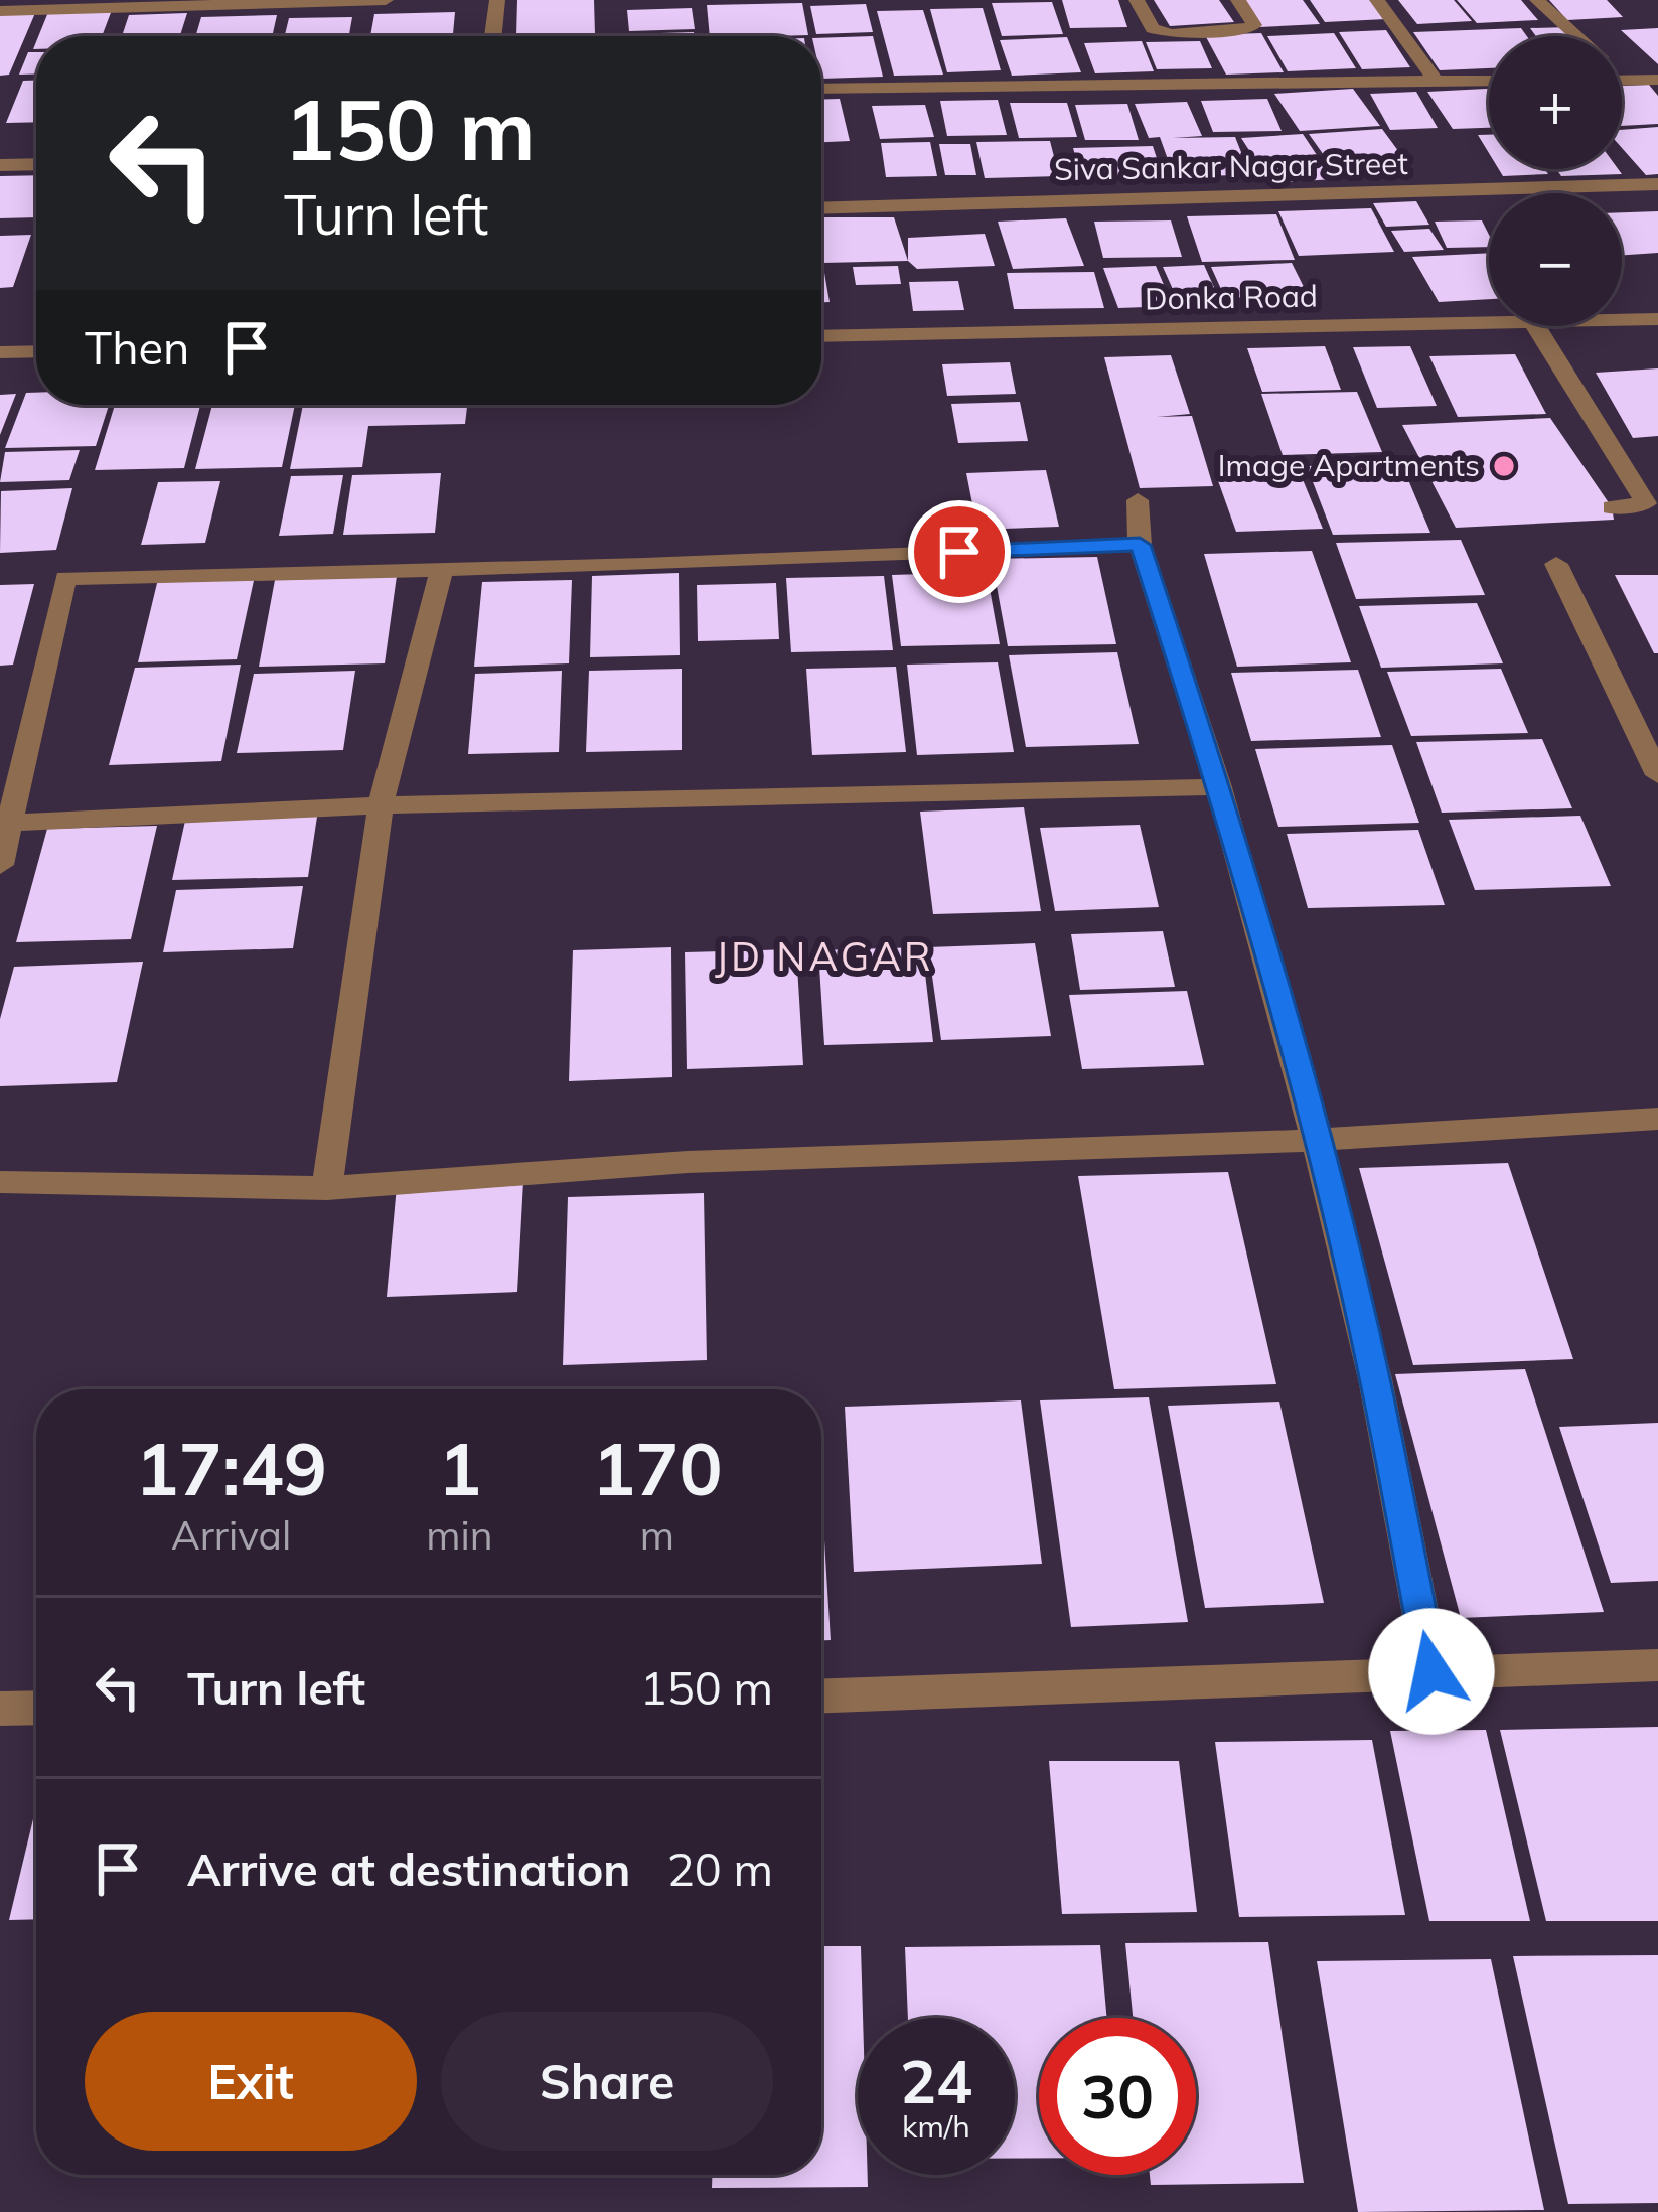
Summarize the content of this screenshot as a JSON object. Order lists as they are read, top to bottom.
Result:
{
  "streets": {
    "street": ["Siva Sankar Nagar Street", "Donka Road"]
  },
  "districts": ["JD NAGAR"],
  "places": ["Image Apartments"],
  "page": {
    "map_buttons": ["+", "−"],
    "turn": ["150 m", "Turn left"],
    "then": "Then",
    "eta": [
      "17:49",
      "Arrival",
      "1",
      "min",
      "170",
      "m"
    ],
    "list": [
      {
        "name": "Turn left",
        "value": "150 m"
      },
      {
        "name": "Arrive at destination",
        "value": "20 m"
      }
    ],
    "buttons": ["Exit", "Share"],
    "speed": "24 km/h",
    "limit": "30"
  }
}
